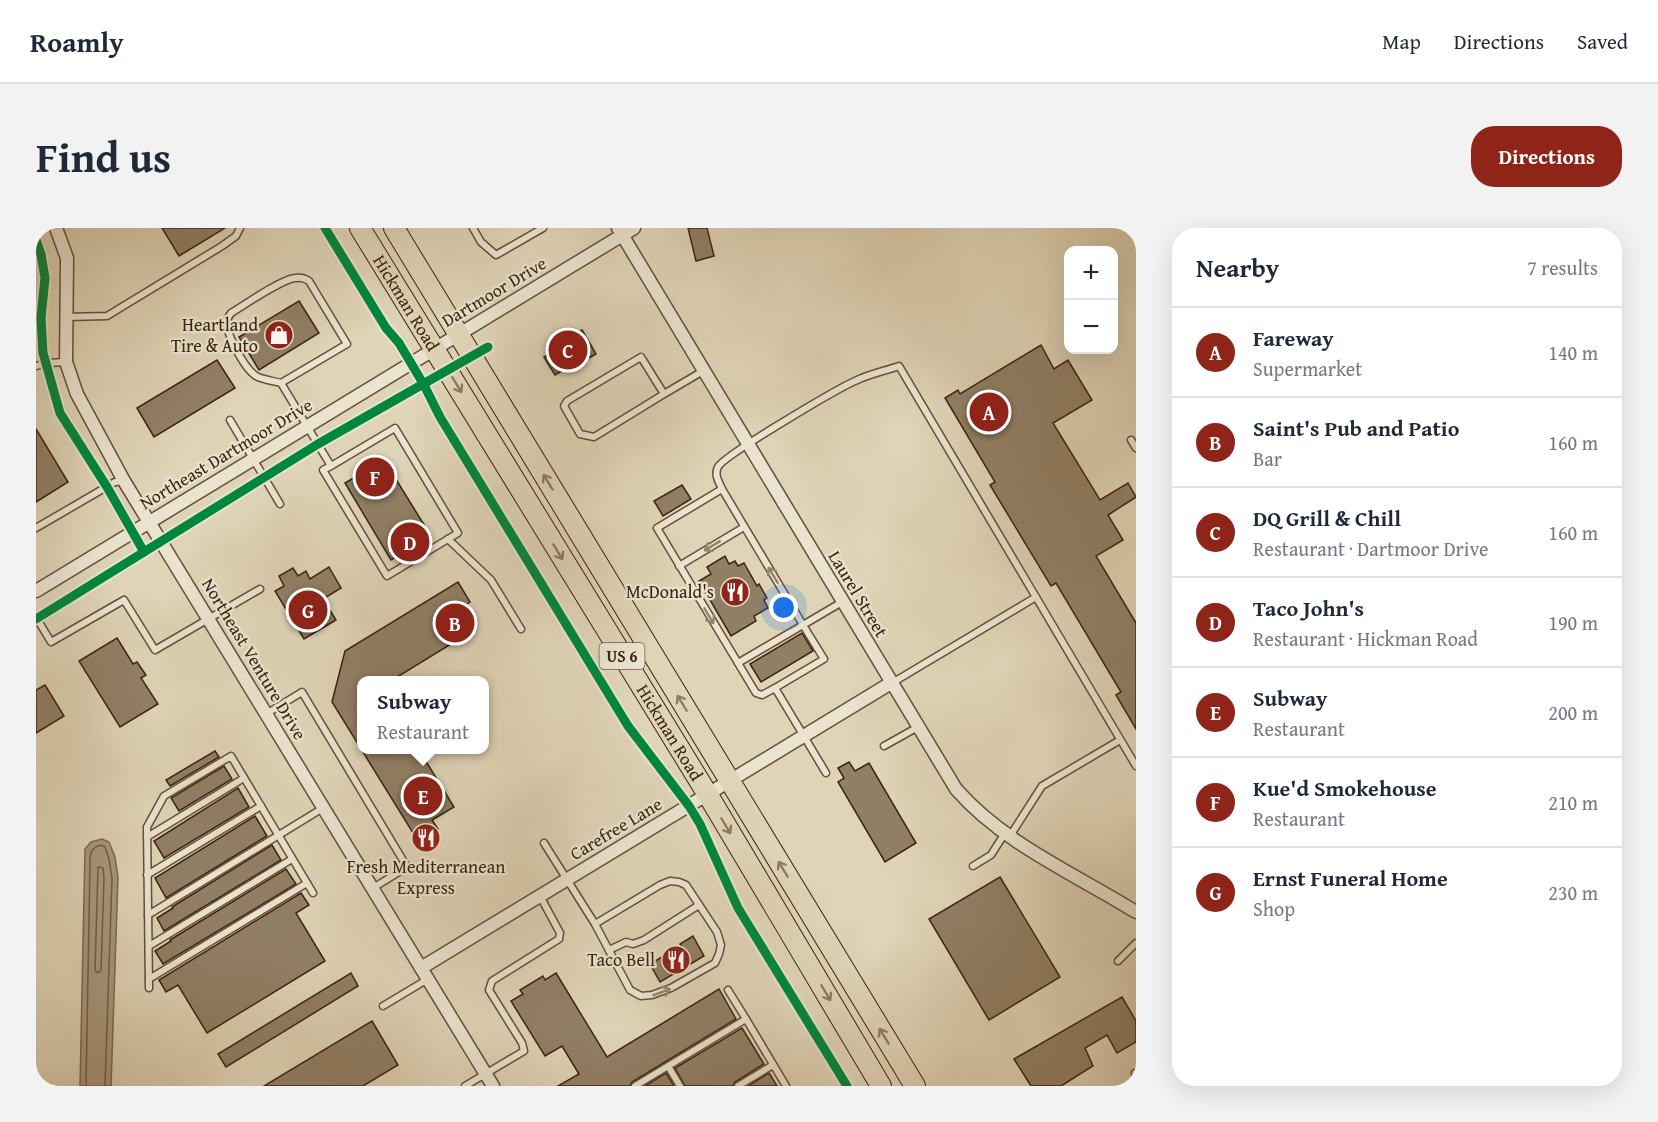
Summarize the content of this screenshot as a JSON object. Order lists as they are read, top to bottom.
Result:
{
  "streets": {
    "highway": ["Hickman Road", "US 6"],
    "street": [
      "Dartmoor Drive",
      "Northeast Dartmoor Drive",
      "Laurel Street",
      "Northeast Venture Drive",
      "Carefree Lane"
    ]
  },
  "crossings": [
    ["Dartmoor Drive", "Hickman Road"],
    ["Dartmoor Drive", "Northeast Dartmoor Drive"],
    ["Dartmoor Drive", "Laurel Street"],
    ["Hickman Road", "Northeast Dartmoor Drive"],
    ["Hickman Road", "Carefree Lane"],
    ["Northeast Dartmoor Drive", "Northeast Venture Drive"],
    ["Laurel Street", "Carefree Lane"],
    ["Northeast Venture Drive", "Carefree Lane"]
  ],
  "places": {
    "shop": ["Heartland Tire & Auto"],
    "restaurant": ["McDonald's", "Fresh Mediterranean Express", "Taco Bell"]
  },
  "page": {
    "header": "Roamly",
    "nav": ["Map", "Directions", "Saved"],
    "title": "Find us",
    "buttons": "Directions",
    "heading": ["Nearby", "7 results"],
    "map_buttons": ["+", "−"],
    "list": [
      {
        "mark": "A",
        "name": "Fareway",
        "note": "Supermarket",
        "value": "140 m"
      },
      {
        "mark": "B",
        "name": "Saint's Pub and Patio",
        "note": "Bar",
        "value": "160 m"
      },
      {
        "mark": "C",
        "name": "DQ Grill & Chill",
        "note": "Restaurant · Dartmoor Drive",
        "value": "160 m"
      },
      {
        "mark": "D",
        "name": "Taco John's",
        "note": "Restaurant · Hickman Road",
        "value": "190 m"
      },
      {
        "mark": "E",
        "name": "Subway",
        "note": "Restaurant",
        "value": "200 m"
      },
      {
        "mark": "F",
        "name": "Kue'd Smokehouse",
        "note": "Restaurant",
        "value": "210 m"
      },
      {
        "mark": "G",
        "name": "Ernst Funeral Home",
        "note": "Shop",
        "value": "230 m"
      }
    ],
    "pins": [
      "C",
      "A",
      "F",
      "D",
      "G",
      "B",
      "E"
    ],
    "popup": ["Subway", "Restaurant"]
  }
}
